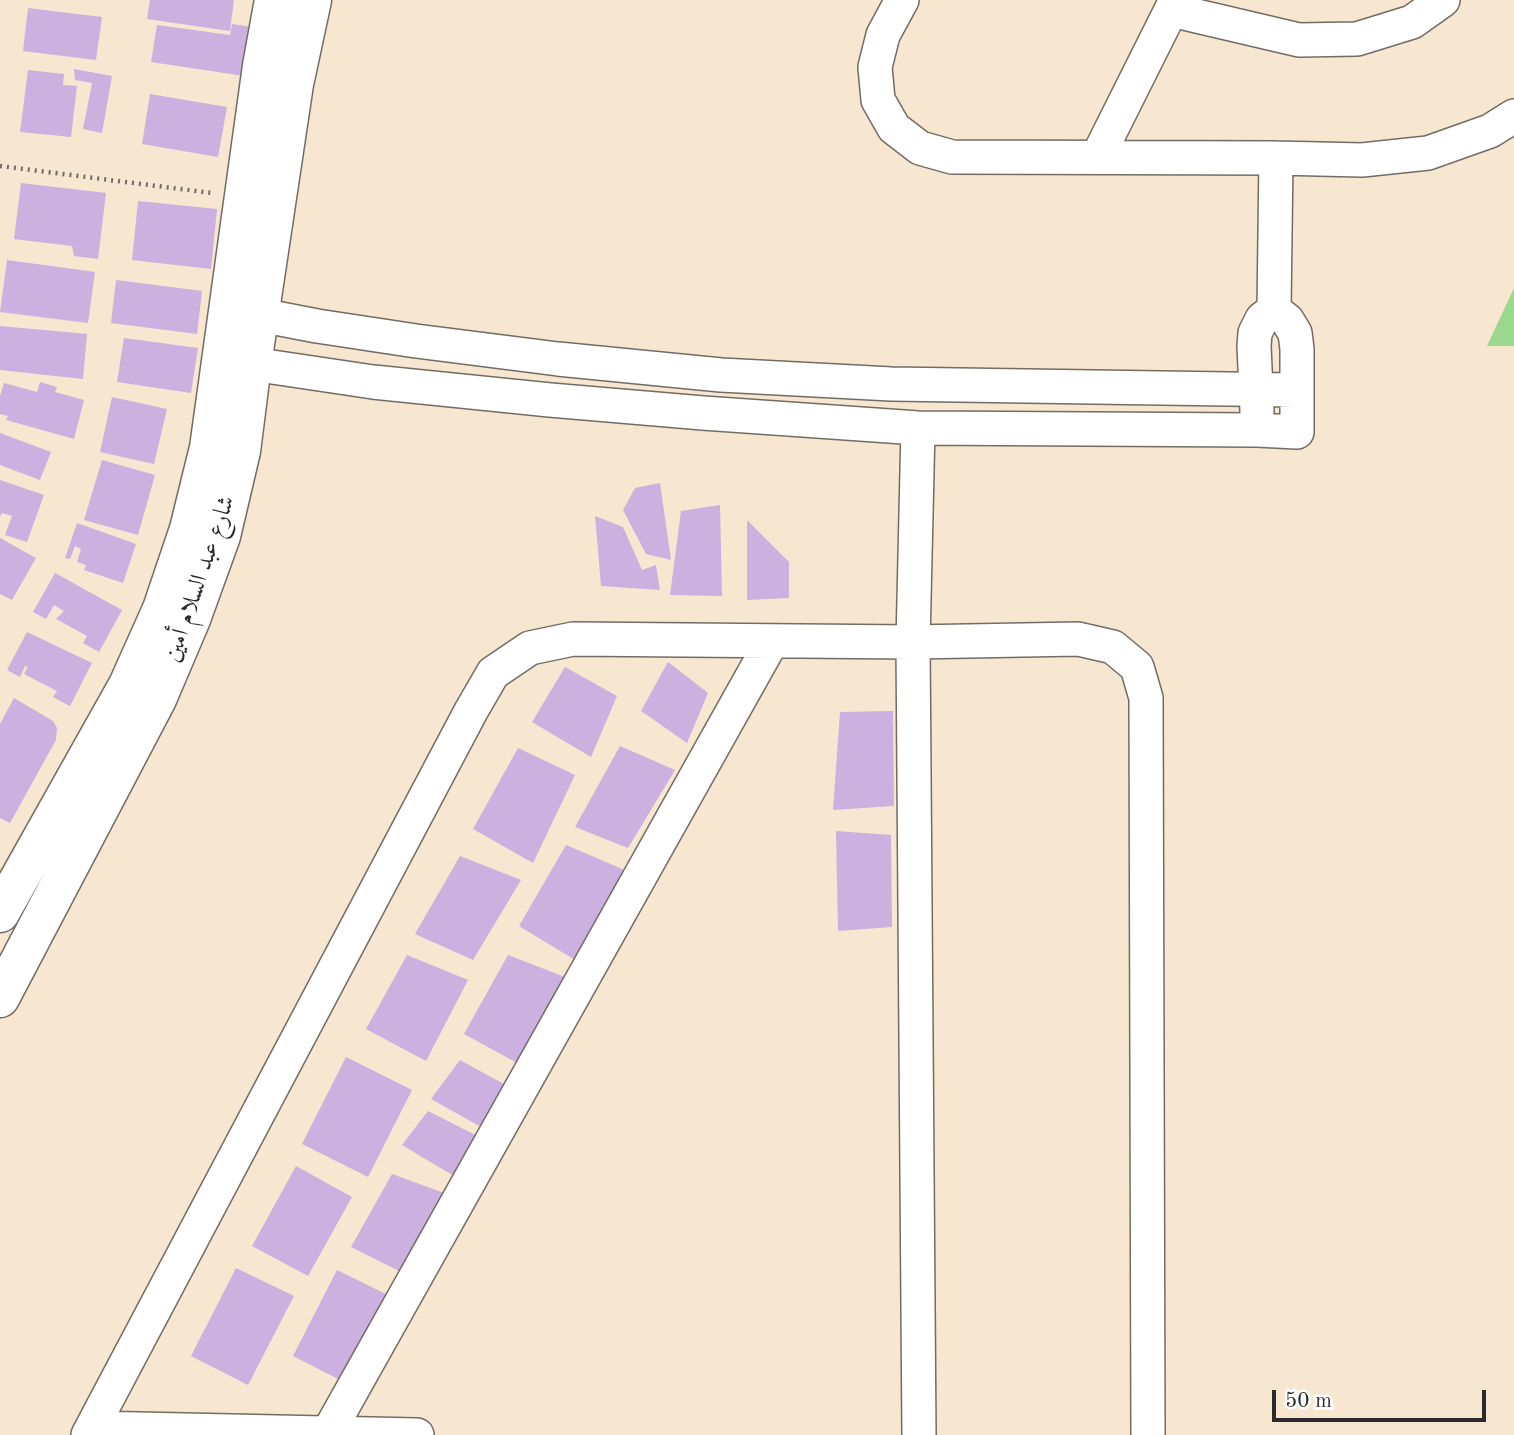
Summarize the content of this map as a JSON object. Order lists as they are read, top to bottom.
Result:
{
  "streets": {
    "street": ["شارع عبد السلام أمين"]
  },
  "scale_bar": "50 m"
}
